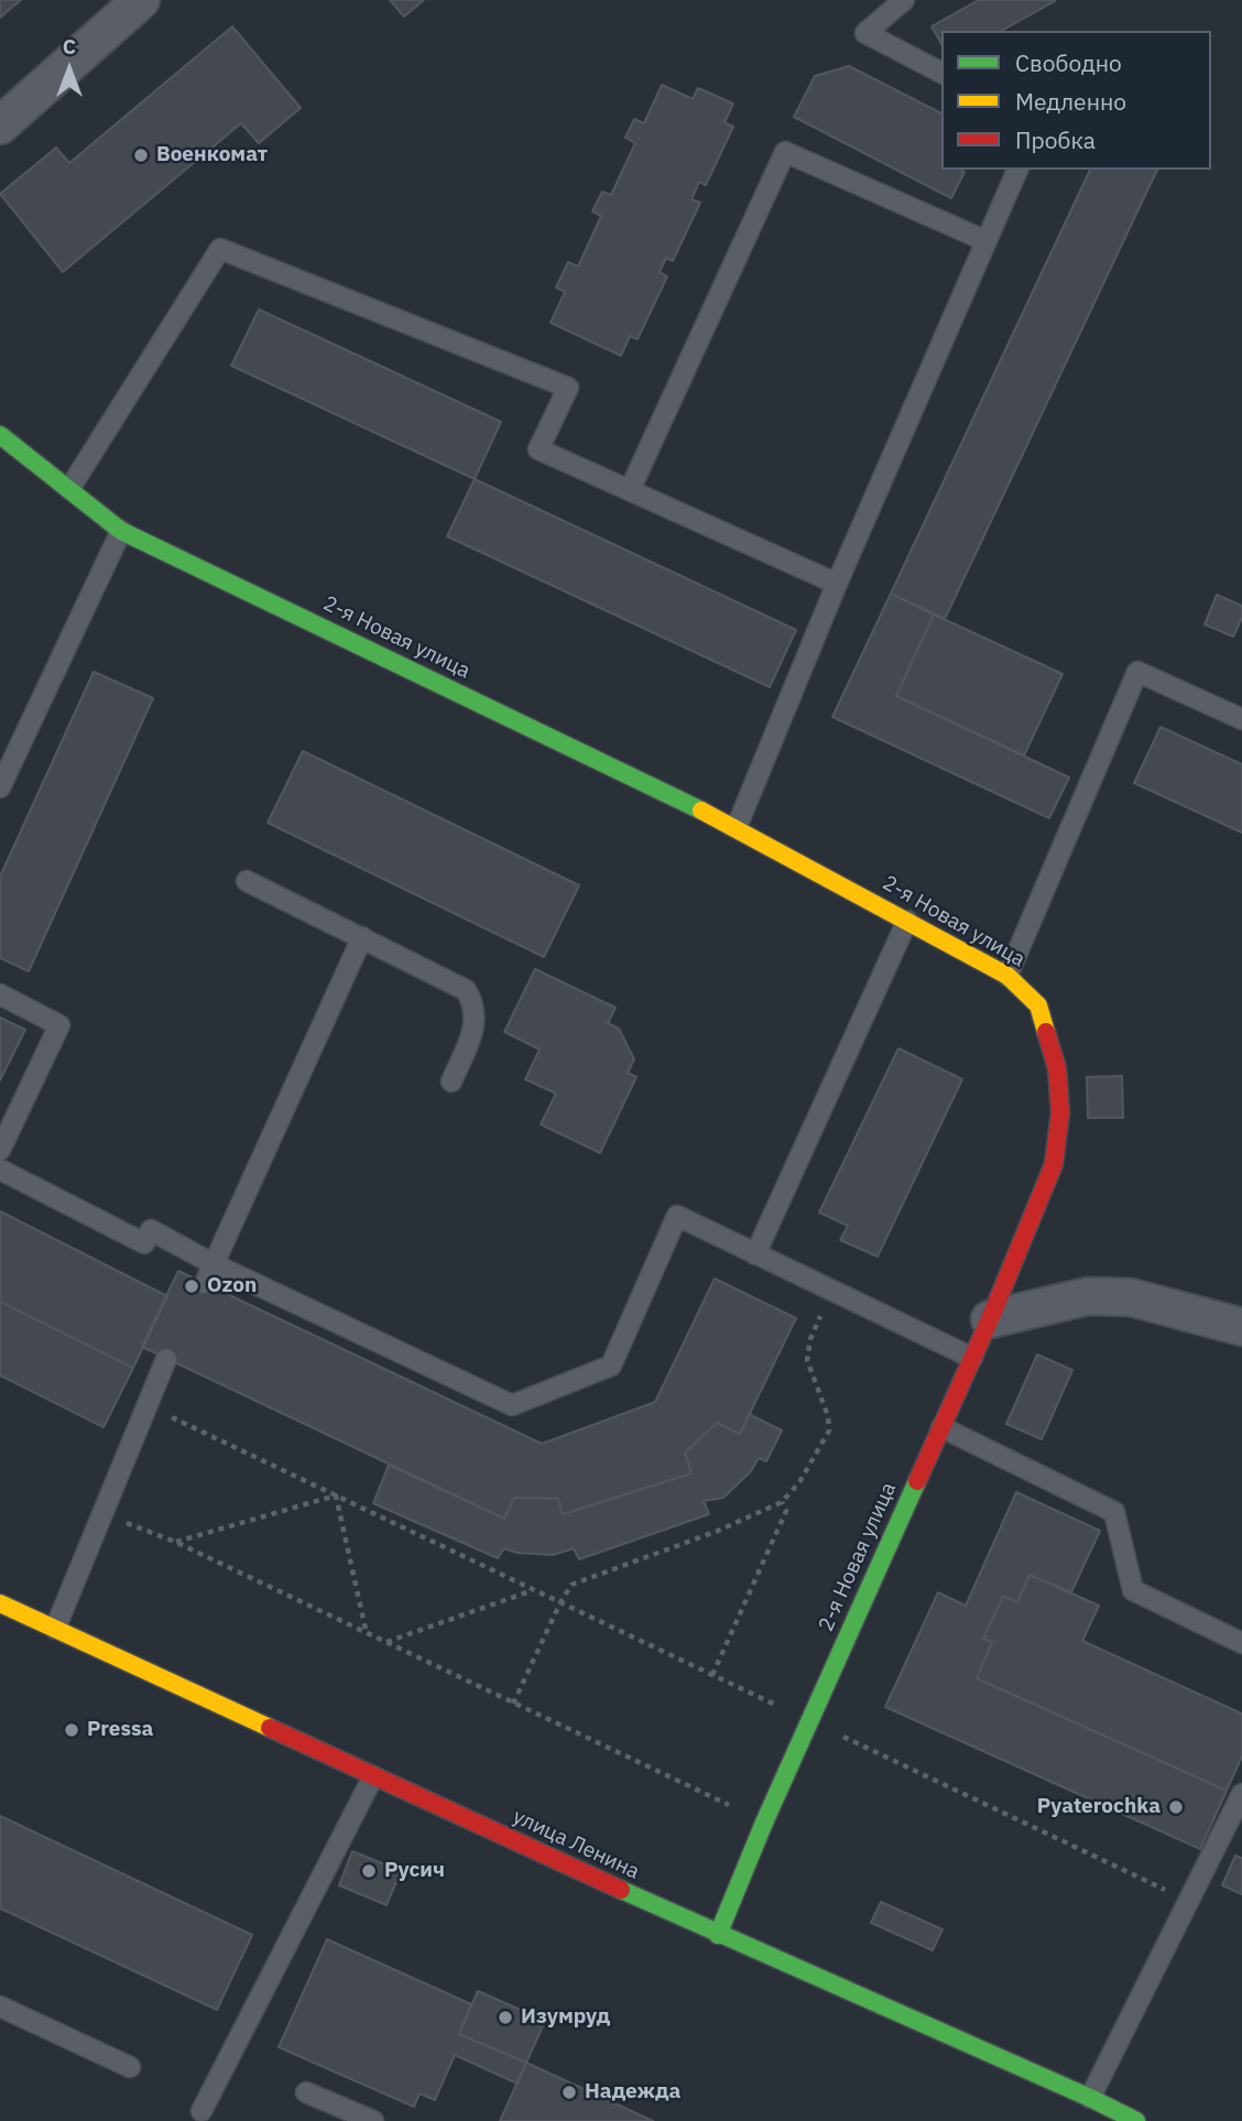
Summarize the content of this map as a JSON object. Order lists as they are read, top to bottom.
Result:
{
  "streets": {
    "street": ["2-я Новая улица", "улица Ленина"]
  },
  "crossings": [
    ["2-я Новая улица", "улица Ленина"]
  ],
  "places": [
    "Военкомат",
    "Ozon",
    "Pressa",
    "Pyaterochka",
    "Русич",
    "Изумруд",
    "Надежда"
  ],
  "legend": ["Свободно", "Медленно", "Пробка"],
  "north": "top"
}
